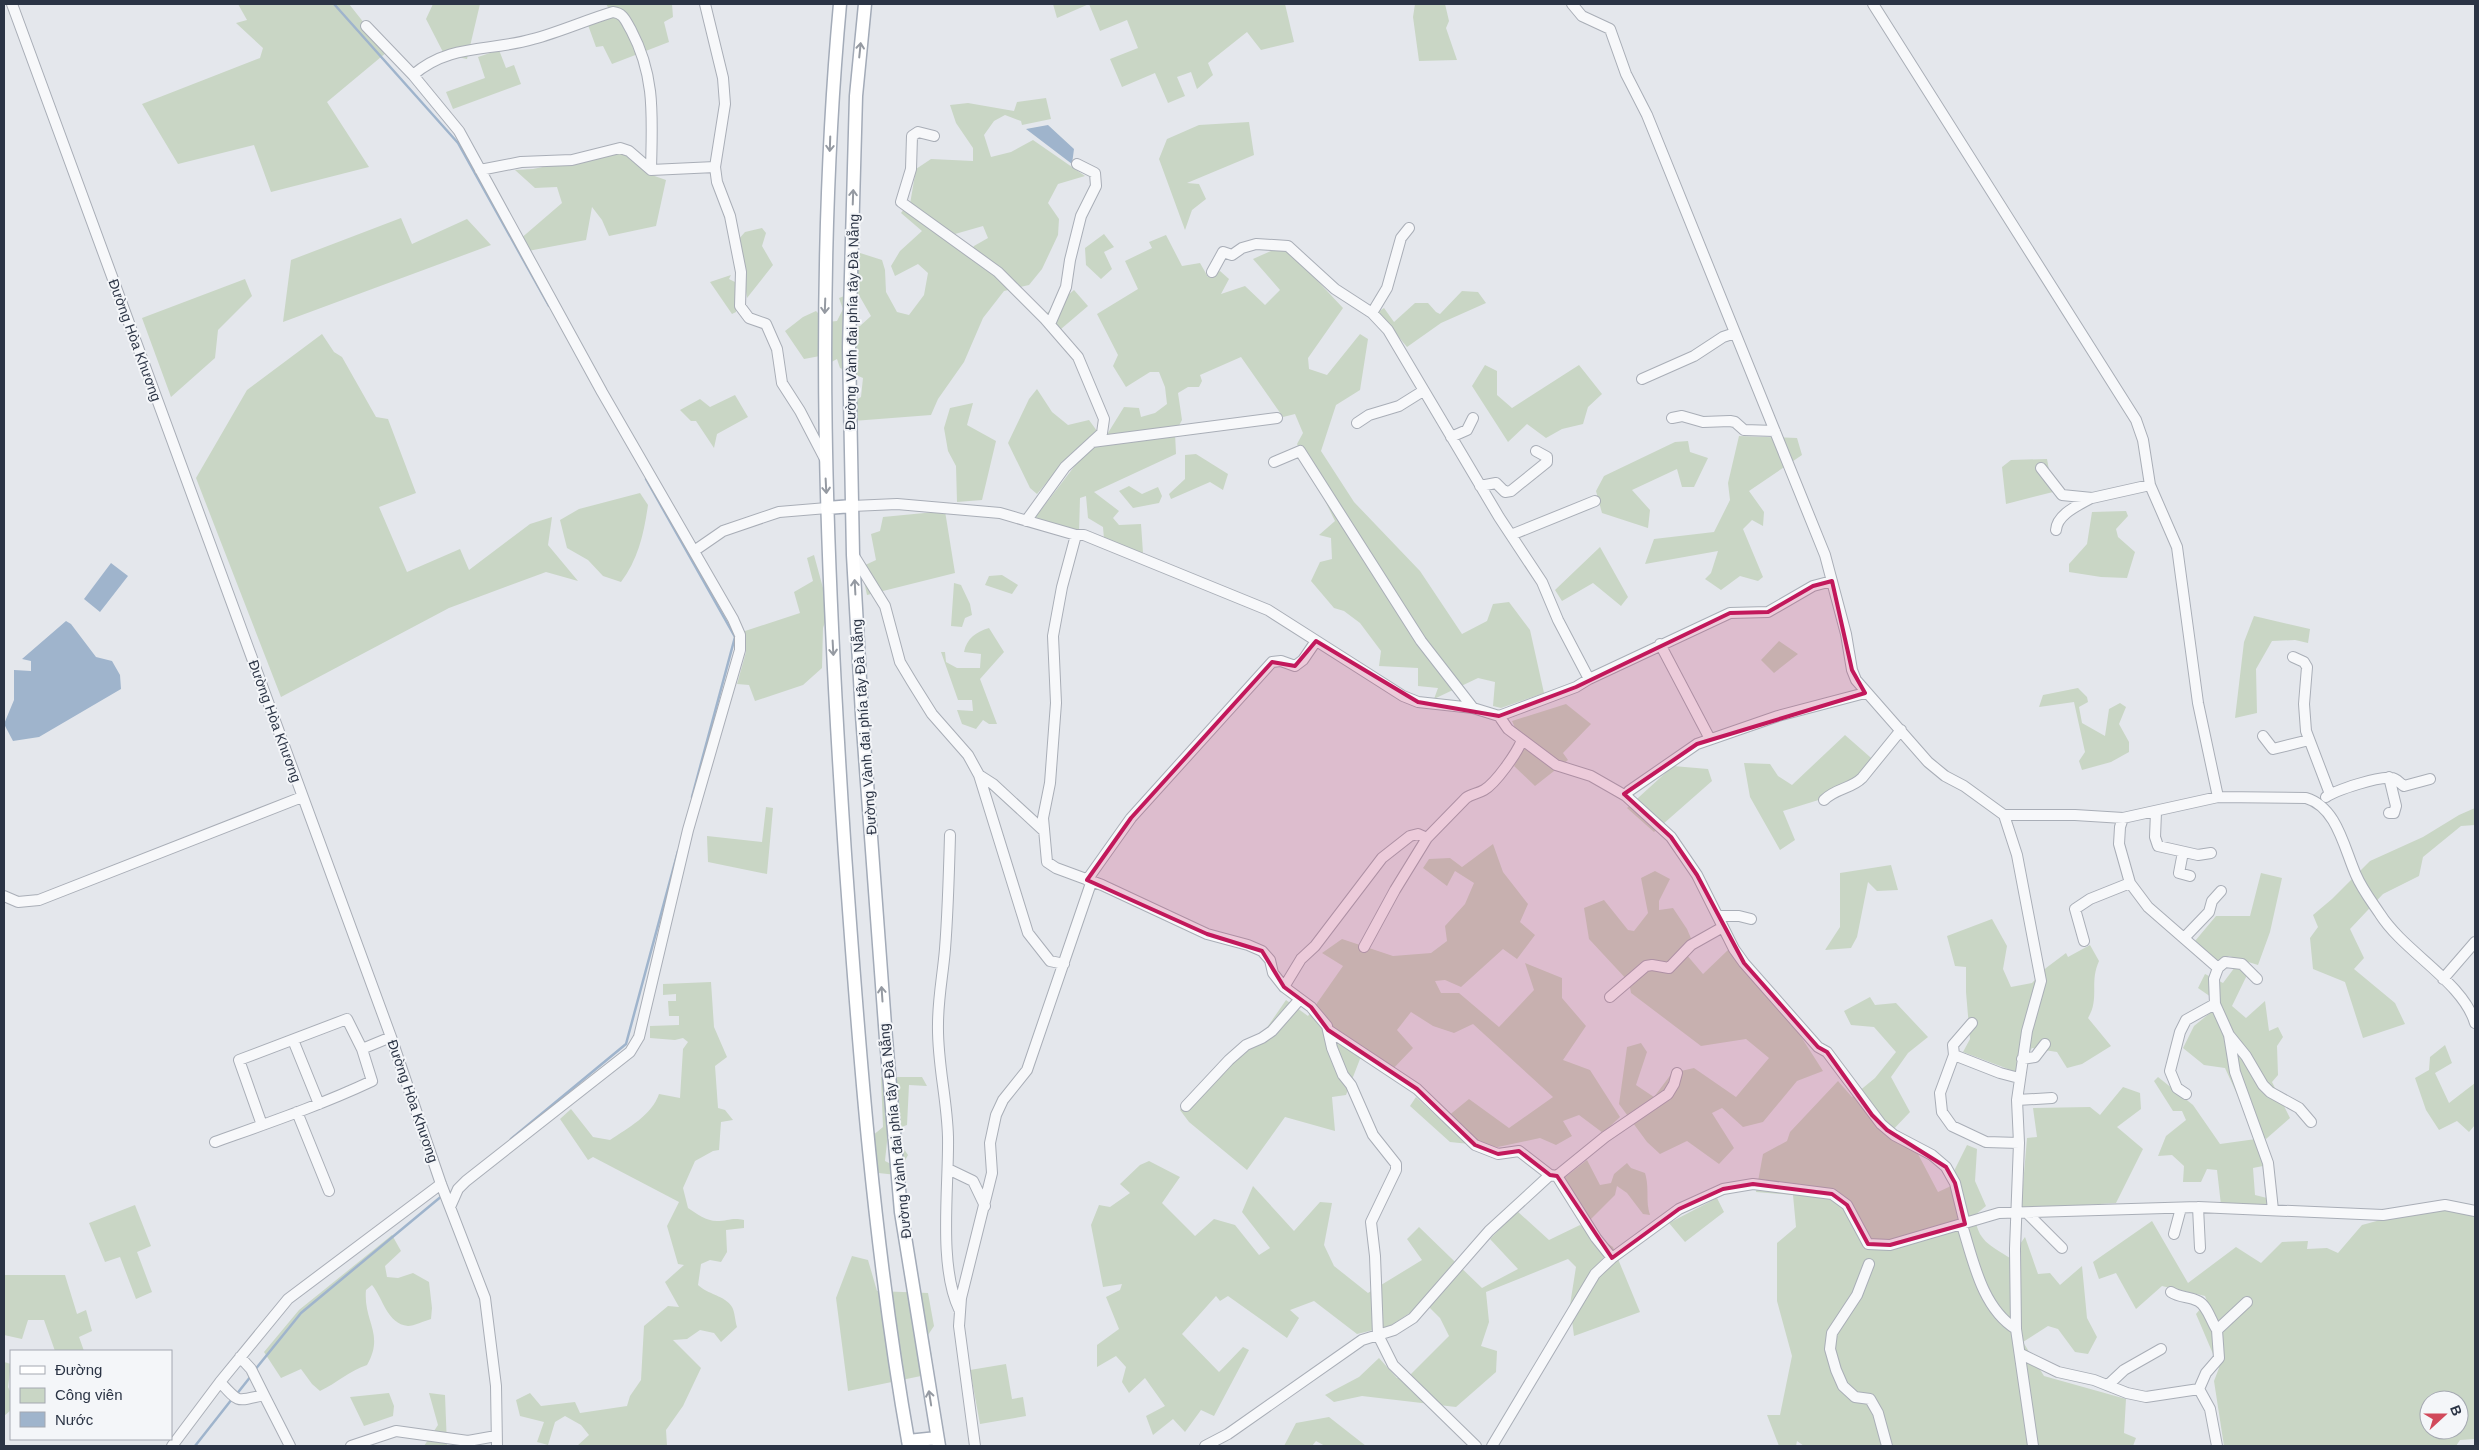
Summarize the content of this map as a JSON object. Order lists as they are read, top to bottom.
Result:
{
  "streets": {
    "main road": ["Đường Vành đai phía tây Đà Nẵng"],
    "street": ["Đường Hòa Khương"]
  },
  "legend": ["Đường", "Công viên", "Nước"],
  "north": "right"
}
